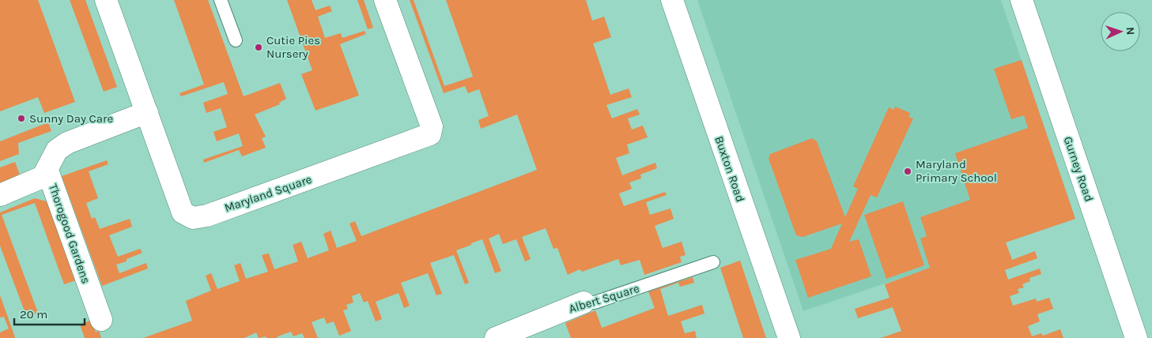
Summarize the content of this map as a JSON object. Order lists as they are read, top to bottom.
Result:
{
  "streets": {
    "street": [
      "Buxton Road",
      "Gurney Road",
      "Maryland Square",
      "Thorogood Gardens",
      "Albert Square"
    ]
  },
  "crossings": [
    ["Maryland Square", "Thorogood Gardens"]
  ],
  "places": ["Cutie Pies Nursery", "Sunny Day Care", "Maryland Primary School"],
  "scale_bar": "20 m",
  "north": "right"
}
